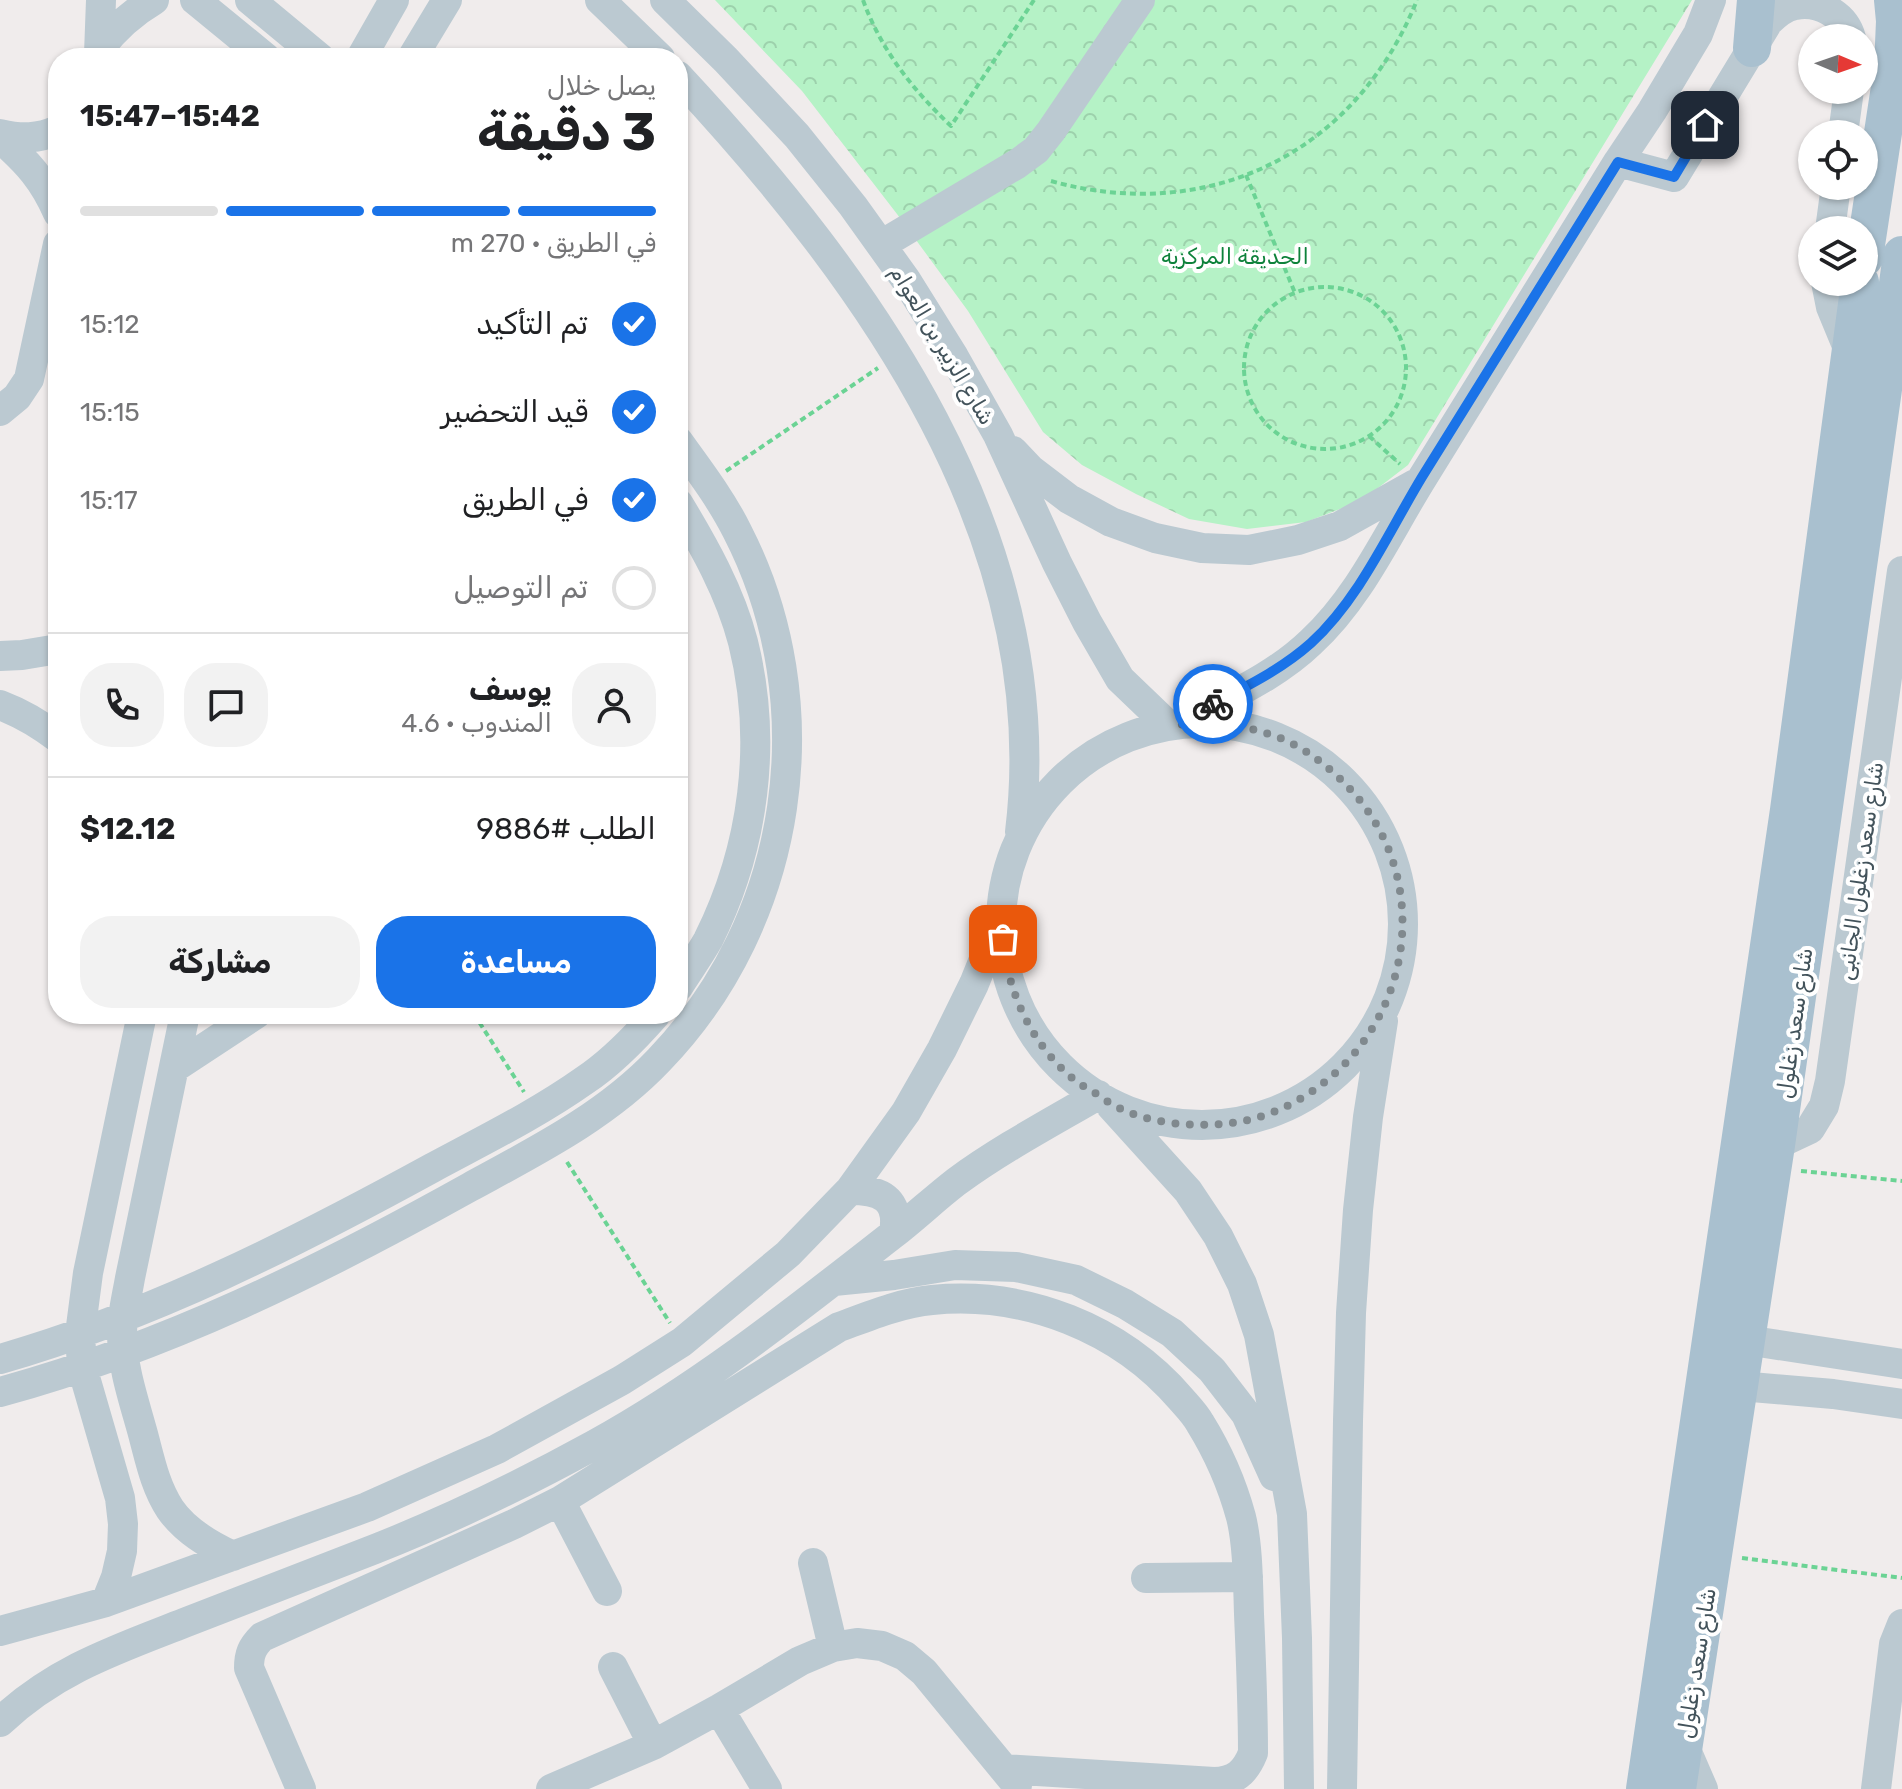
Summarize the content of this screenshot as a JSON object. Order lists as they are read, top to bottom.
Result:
{
  "streets": {
    "main road": ["شارع سعد زغلول"],
    "street": ["شارع الزبير بن العوام", "شارع سعد زغلول الجانبى"]
  },
  "crossings": [
    ["شارع سعد زغلول الجانبى", "شارع سعد زغلول"]
  ],
  "parks": ["الحديقة المركزية"],
  "north": "right",
  "page": {
    "heading": ["3 دقيقة", "يصل خلال", "15:42–15:47"],
    "panel": [
      "يوسف",
      "المندوب · 4.6",
      "الطلب #9886",
      "$12.12"
    ],
    "bar": "في الطريق · 270 m",
    "list": [
      ["تم التأكيد", "15:12"],
      ["قيد التحضير", "15:15"],
      ["في الطريق", "15:17"],
      "تم التوصيل"
    ],
    "buttons": ["مساعدة", "مشاركة"]
  }
}
